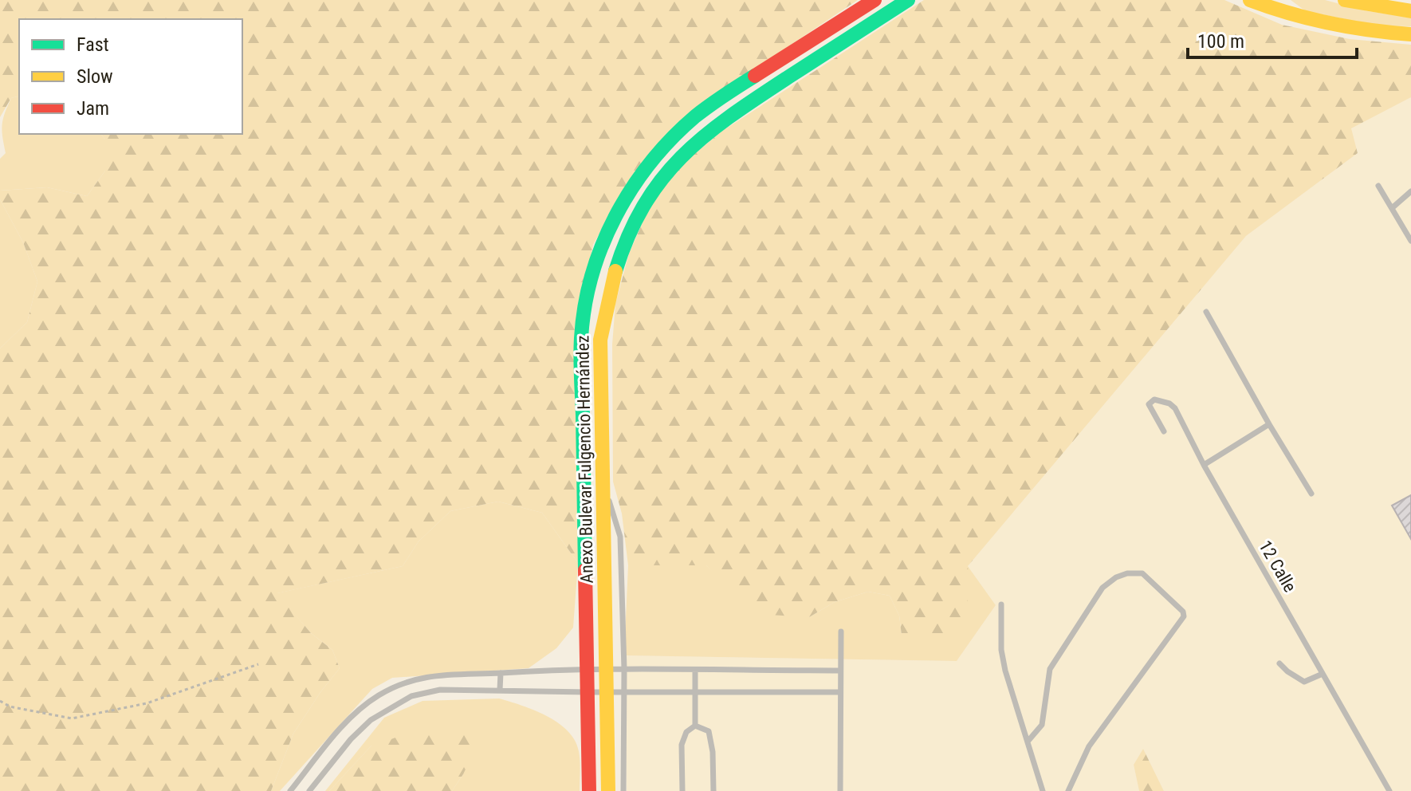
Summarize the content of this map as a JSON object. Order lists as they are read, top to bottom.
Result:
{
  "streets": {
    "main road": ["Anexo Bulevar Fulgencio Hernández"],
    "lane": ["12 Calle"]
  },
  "legend": ["Fast", "Slow", "Jam"],
  "scale_bar": "100 m"
}
